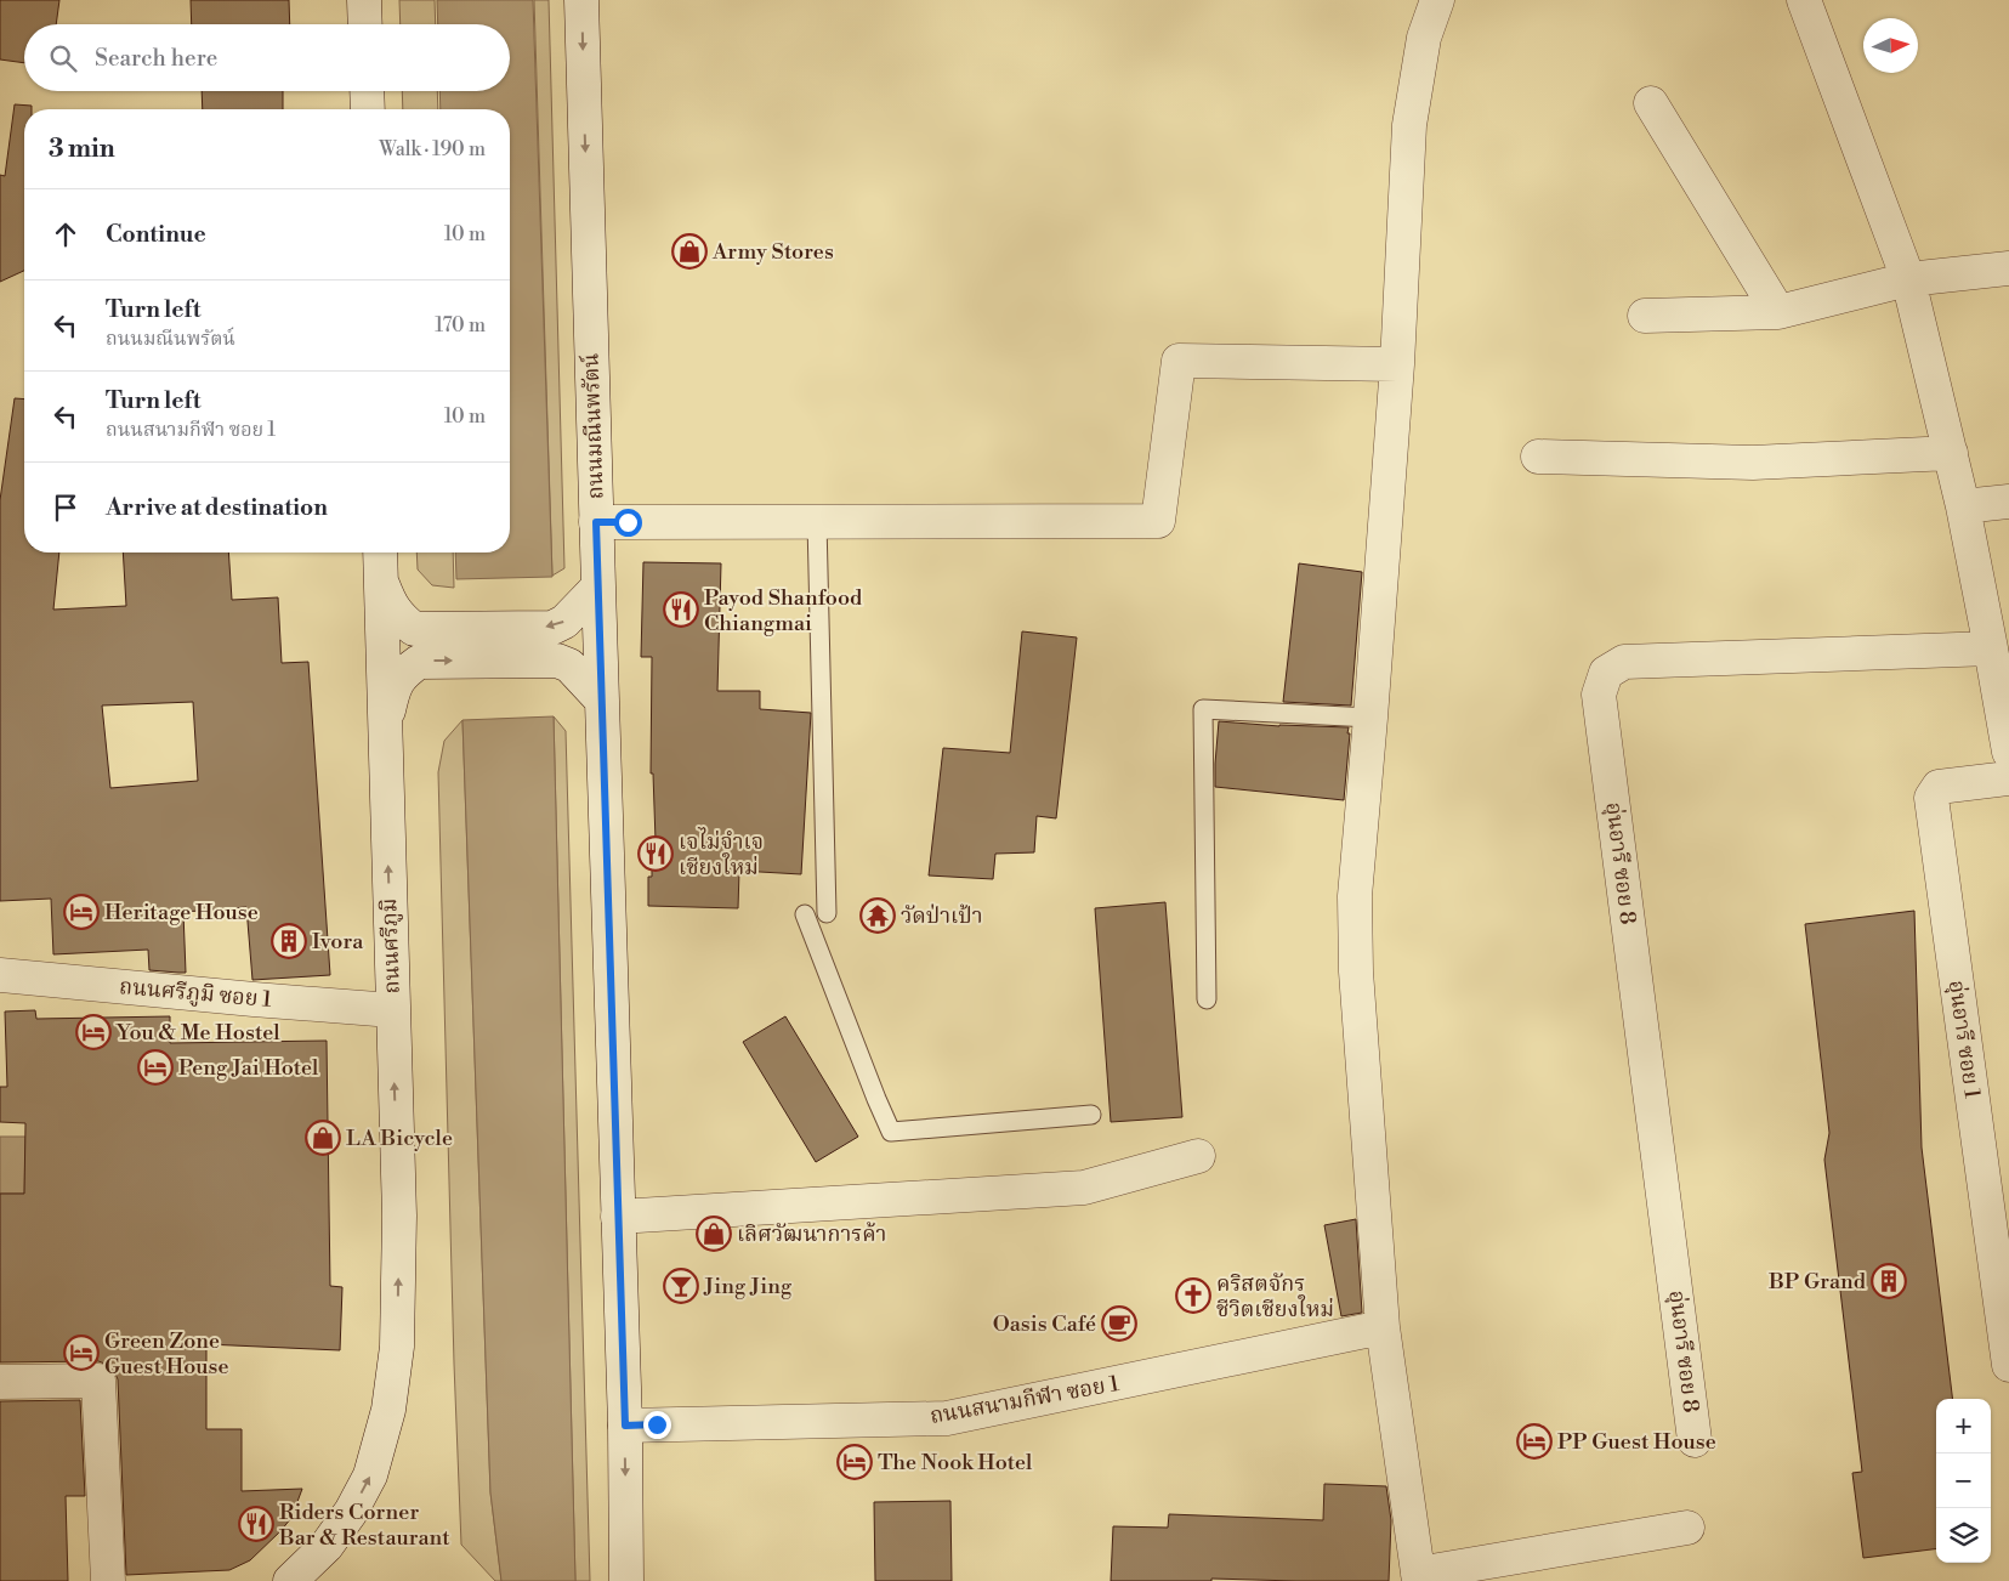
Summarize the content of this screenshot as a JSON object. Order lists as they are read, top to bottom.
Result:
{
  "streets": {
    "street": [
      "ถนนมณีนพรัตน์",
      "อุ่นอารี ซอย 8",
      "ถนนศรีภูมิ",
      "ถนนศรีภูมิ ซอย 1",
      "อุ่นอารี ซอย 1",
      "ถนนสนามกีฬา ซอย 1"
    ]
  },
  "crossings": [
    ["ถนนมณีนพรัตน์", "ถนนสนามกีฬา ซอย 1"],
    ["ถนนศรีภูมิ", "ถนนศรีภูมิ ซอย 1"]
  ],
  "one_way": ["ถนนมณีนพรัตน์", "ถนนศรีภูมิ"],
  "places": {
    "shop": ["Army Stores", "LA Bicycle", "เลิศวัฒนาการค้า"],
    "restaurant": ["Payod Shanfood Chiangmai", "เจไม่จำเจ เชียงใหม่", "Riders Corner Bar & Restaurant"],
    "hotel": [
      "Heritage House",
      "You & Me Hostel",
      "Peng Jai Hotel",
      "Green Zone Guest House",
      "PP Guest House",
      "The Nook Hotel"
    ],
    "temple": ["วัดป่าเป้า"],
    "building": ["Ivora", "BP Grand"],
    "bar": ["Jing Jing"],
    "church": ["คริสตจักร ชีวิตเชียงใหม่"],
    "cafe": ["Oasis Café"]
  },
  "north": "right",
  "page": {
    "search": "Search here",
    "heading": ["3 min", "Walk · 190 m"],
    "list": [
      ["Continue", "10 m"],
      ["Turn left", "ถนนมณีนพรัตน์", "170 m"],
      ["Turn left", "ถนนสนามกีฬา ซอย 1", "10 m"],
      "Arrive at destination"
    ],
    "map_buttons": ["+", "−"]
  }
}
